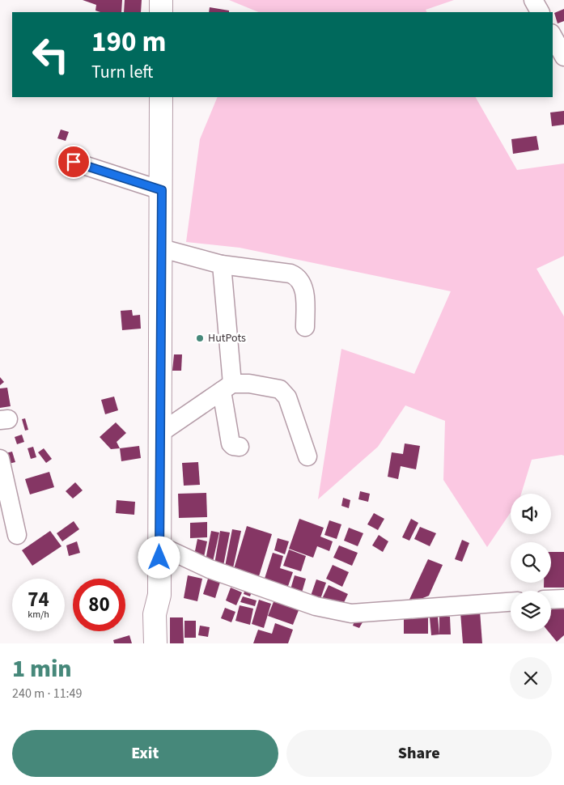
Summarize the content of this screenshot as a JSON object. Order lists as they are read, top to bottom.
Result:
{
  "places": ["HutPots"],
  "page": {
    "turn": ["190 m", "Turn left"],
    "speed": "74 km/h",
    "limit": "80",
    "heading": ["1 min", "240 m · 11:49"],
    "buttons": ["Exit", "Share"]
  }
}
